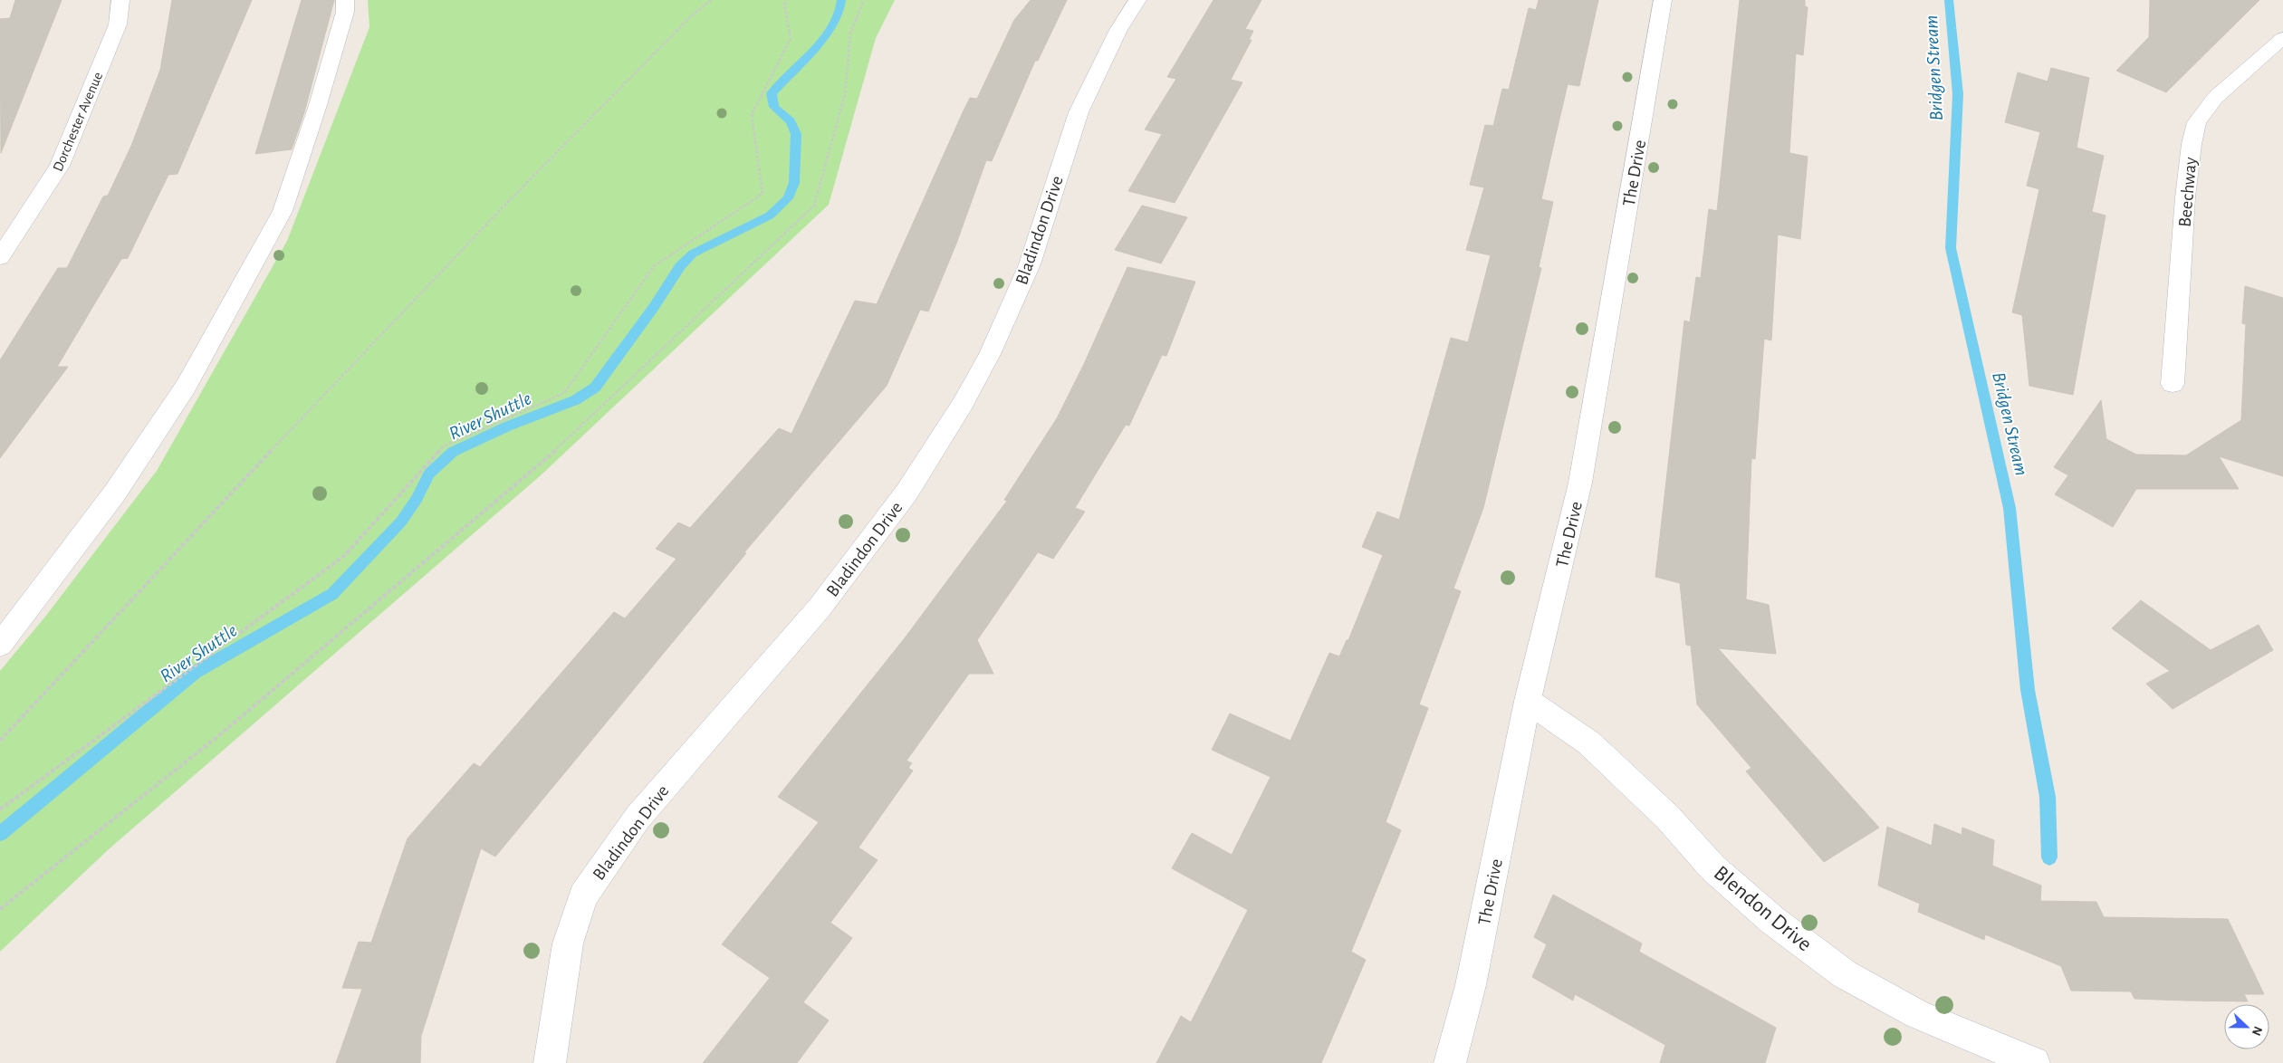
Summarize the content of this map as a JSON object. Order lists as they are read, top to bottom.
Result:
{
  "streets": {
    "street": [
      "Dorchester Avenue",
      "The Drive",
      "Beechway",
      "Bladindon Drive",
      "Blendon Drive"
    ]
  },
  "crossings": [
    ["The Drive", "Blendon Drive"]
  ],
  "water": ["Bridgen Stream", "River Shuttle"],
  "north": "right"
}
